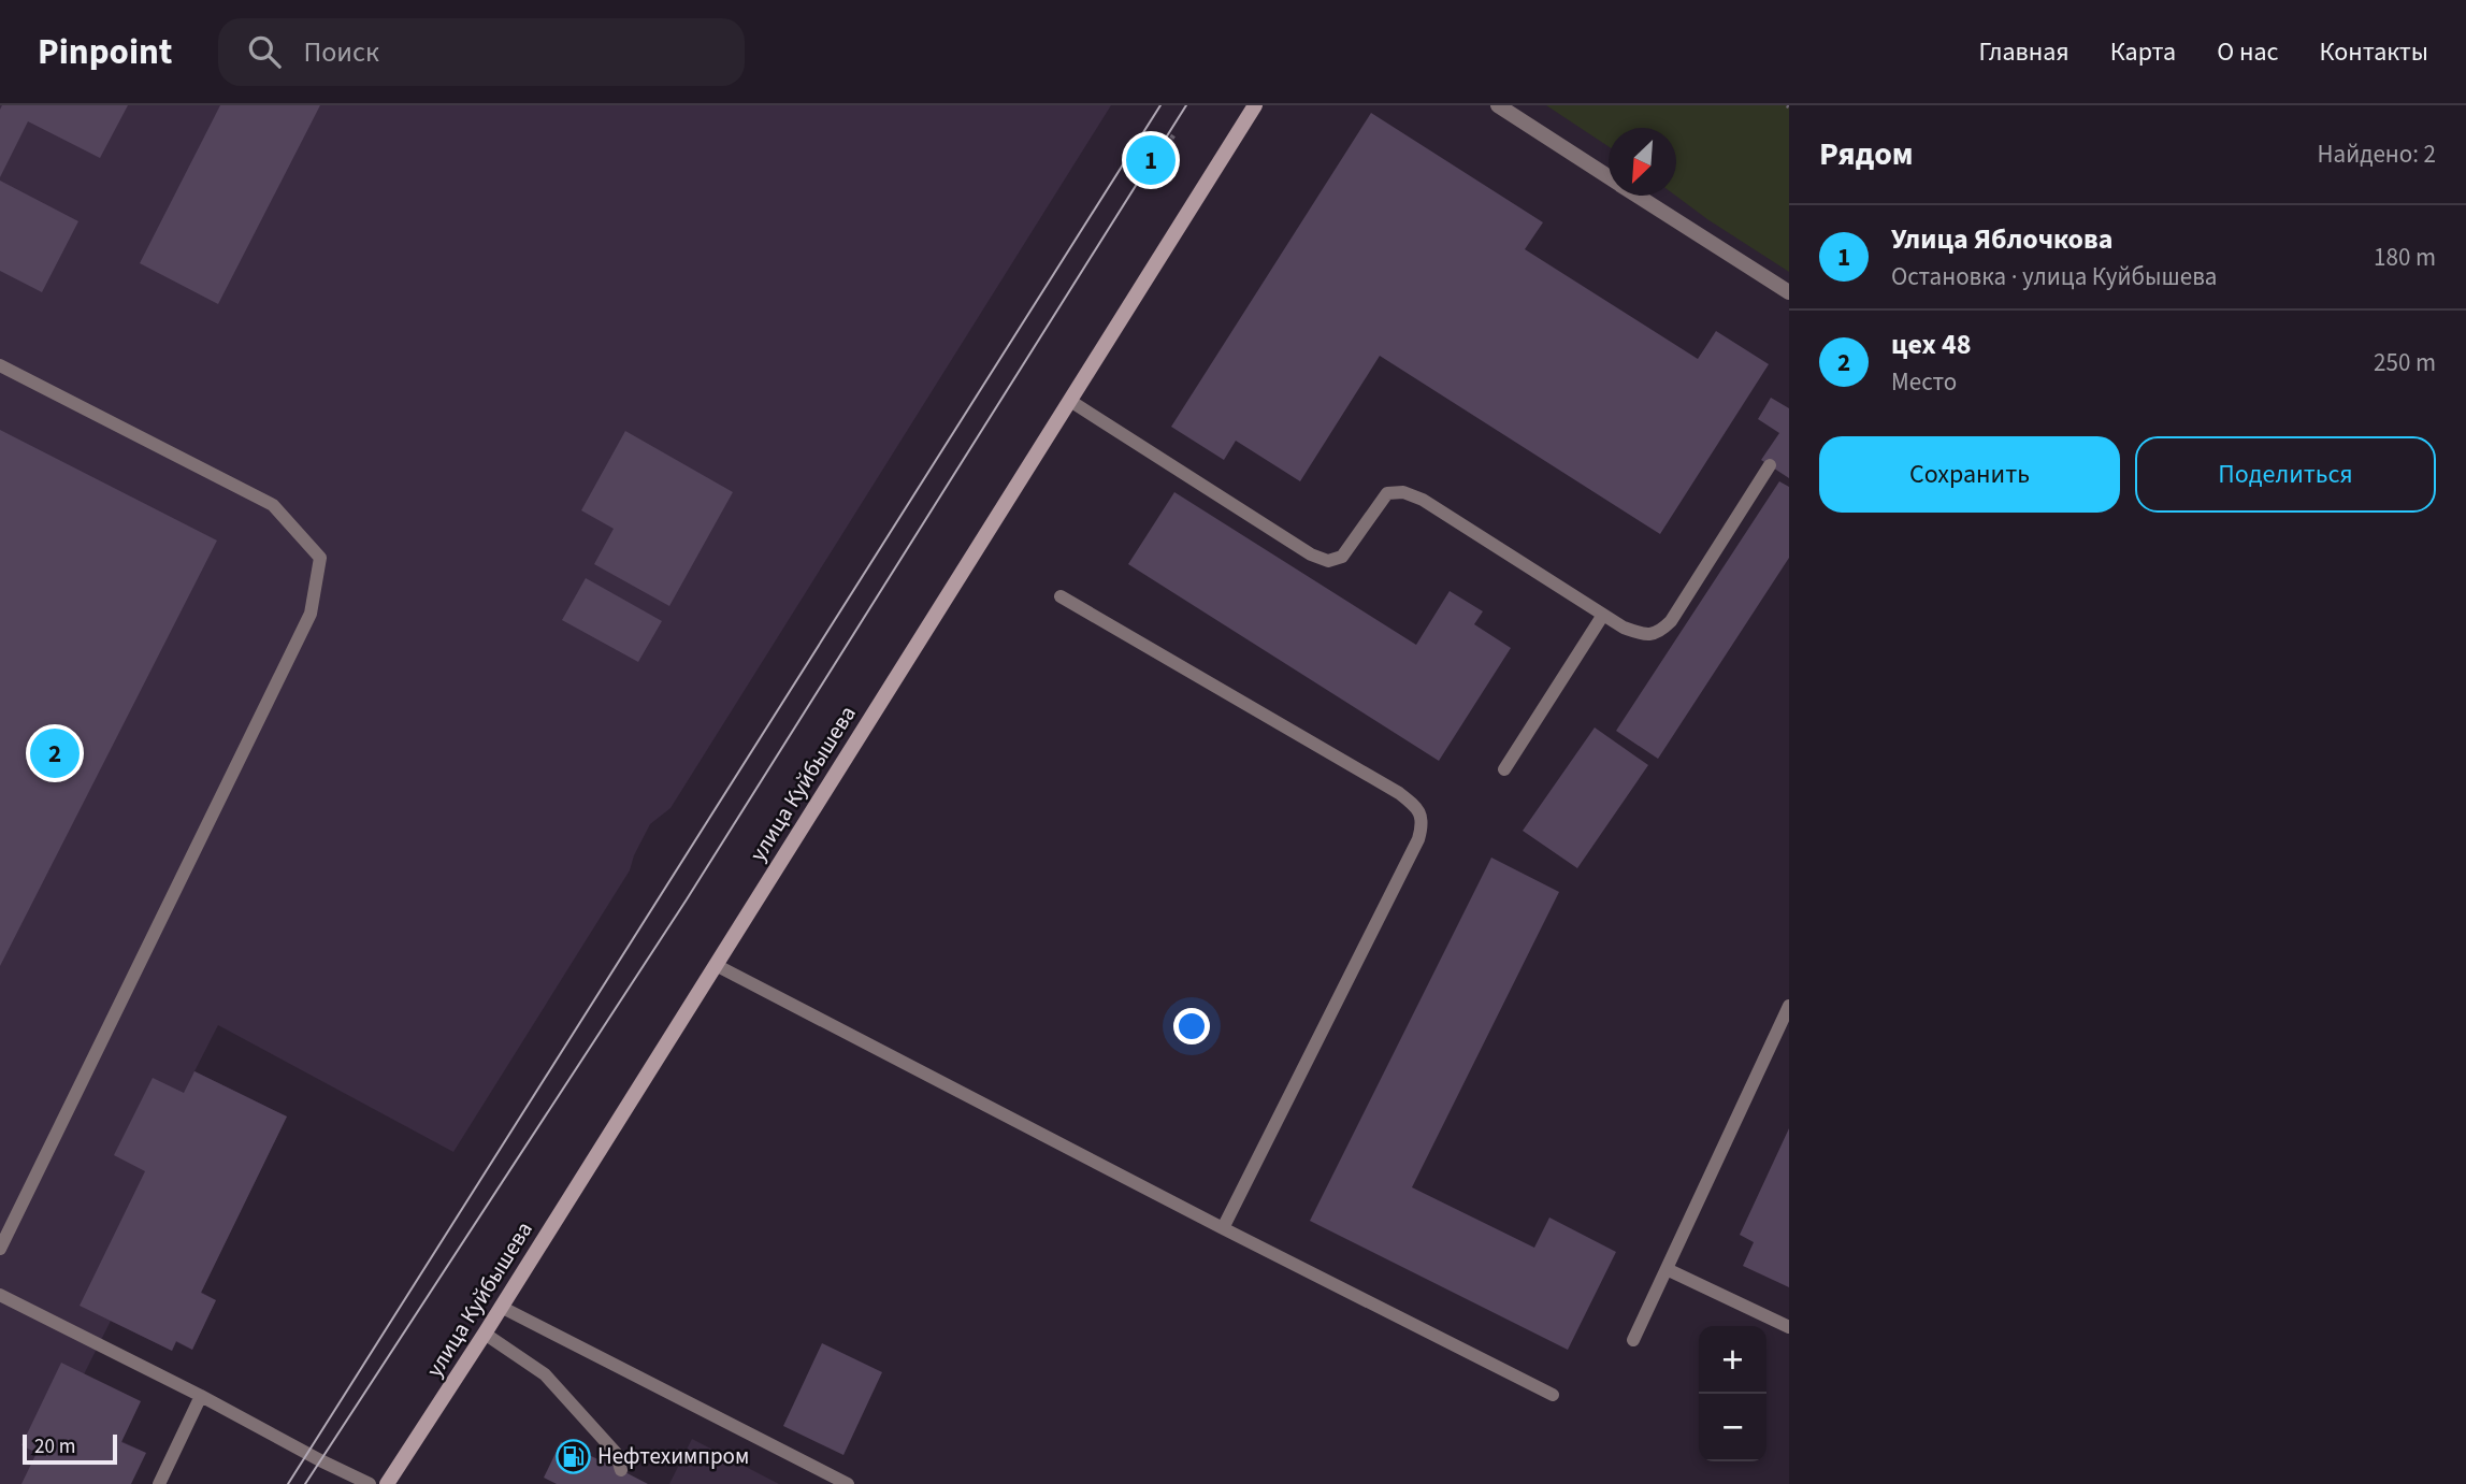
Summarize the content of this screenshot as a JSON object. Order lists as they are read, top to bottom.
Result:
{
  "streets": {
    "main road": ["улица Куйбышева"]
  },
  "places": {
    "fuel station": ["Нефтехимпром"]
  },
  "scale_bar": "20 m",
  "north": "bottom left",
  "page": {
    "header": "Pinpoint",
    "search": "Поиск",
    "nav": [
      "Главная",
      "Карта",
      "О нас",
      "Контакты"
    ],
    "heading": ["Рядом", "Найдено: 2"],
    "pins": ["1", "2"],
    "list": [
      {
        "mark": "1",
        "name": "Улица Яблочкова",
        "note": "Остановка · улица Куйбышева",
        "value": "180 m"
      },
      {
        "mark": "2",
        "name": "цех 48",
        "note": "Место",
        "value": "250 m"
      }
    ],
    "buttons": ["Сохранить", "Поделиться"],
    "map_buttons": ["+", "−"],
    "scale": "20 m"
  }
}
